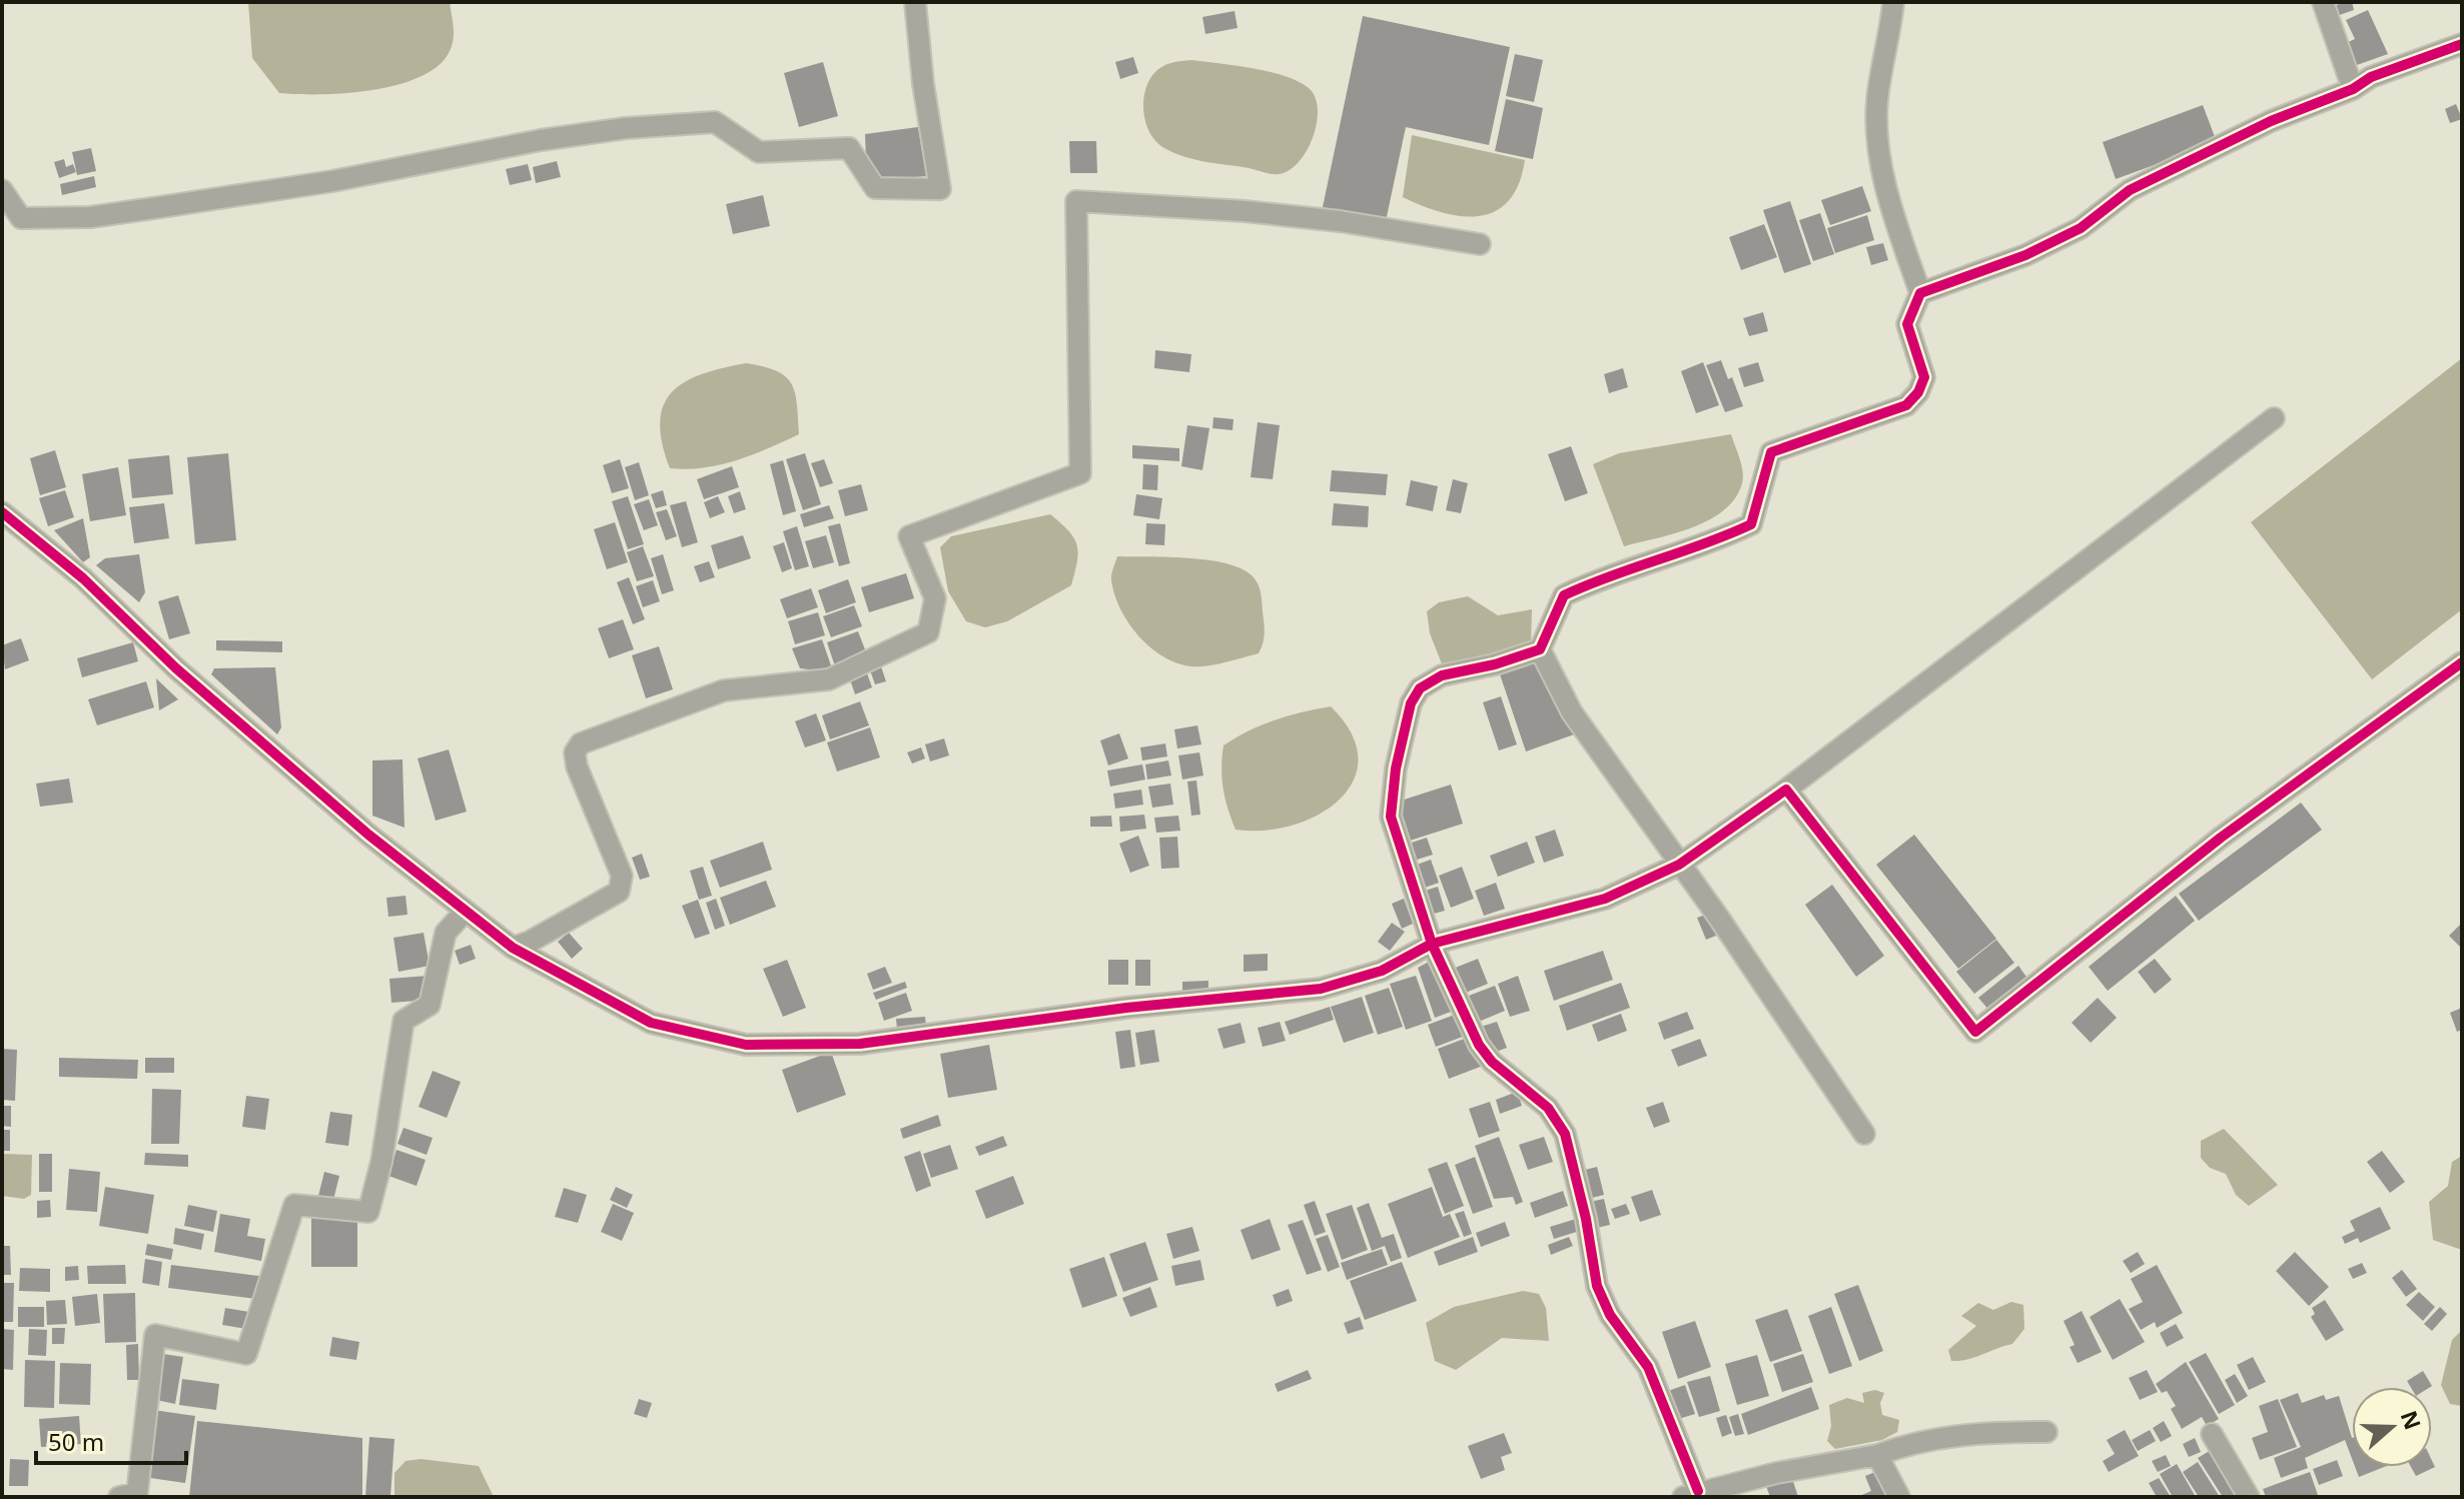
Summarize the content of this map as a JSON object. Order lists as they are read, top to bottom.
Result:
{
  "scale_bar": "50 m",
  "north": "right"
}
